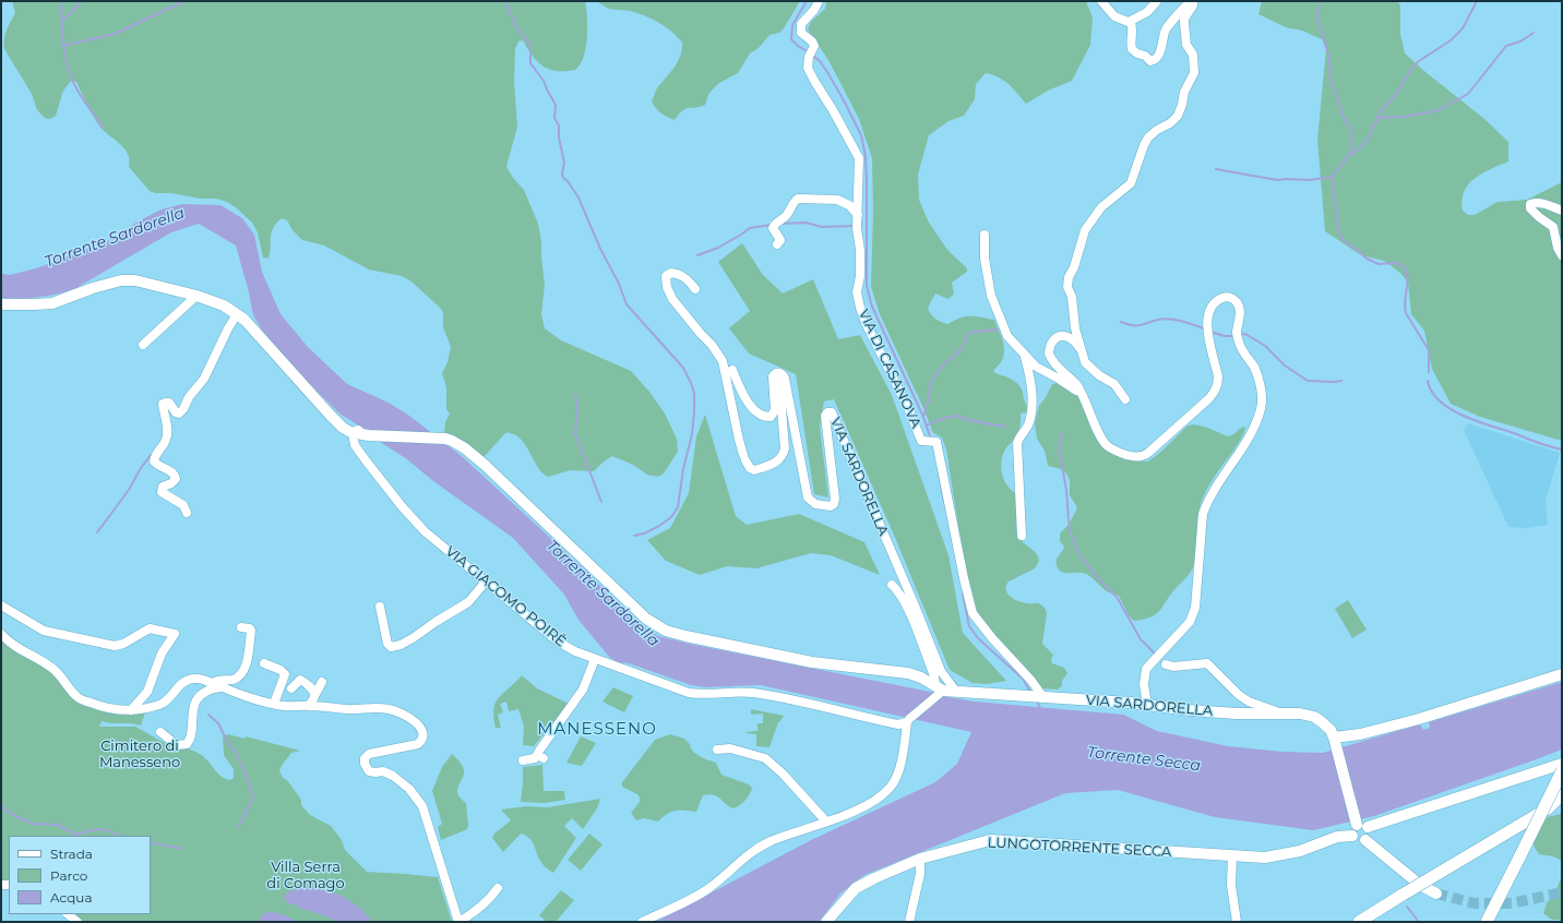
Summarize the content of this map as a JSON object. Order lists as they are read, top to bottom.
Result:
{
  "streets": {
    "main road": ["VIA SARDORELLA", "VIA GIACOMO POIRÈ", "LUNGOTORRENTE SECCA"],
    "street": ["VIA DI CASANOVA"]
  },
  "crossings": [
    ["VIA DI CASANOVA", "VIA SARDORELLA"],
    ["VIA SARDORELLA", "VIA GIACOMO POIRÈ"]
  ],
  "districts": ["MANESSENO"],
  "water": ["Torrente Sardorella", "Torrente Secca"],
  "parks": ["Cimitero di Manesseno", "Villa Serra di Comago"],
  "legend": ["Strada", "Parco", "Acqua"]
}
